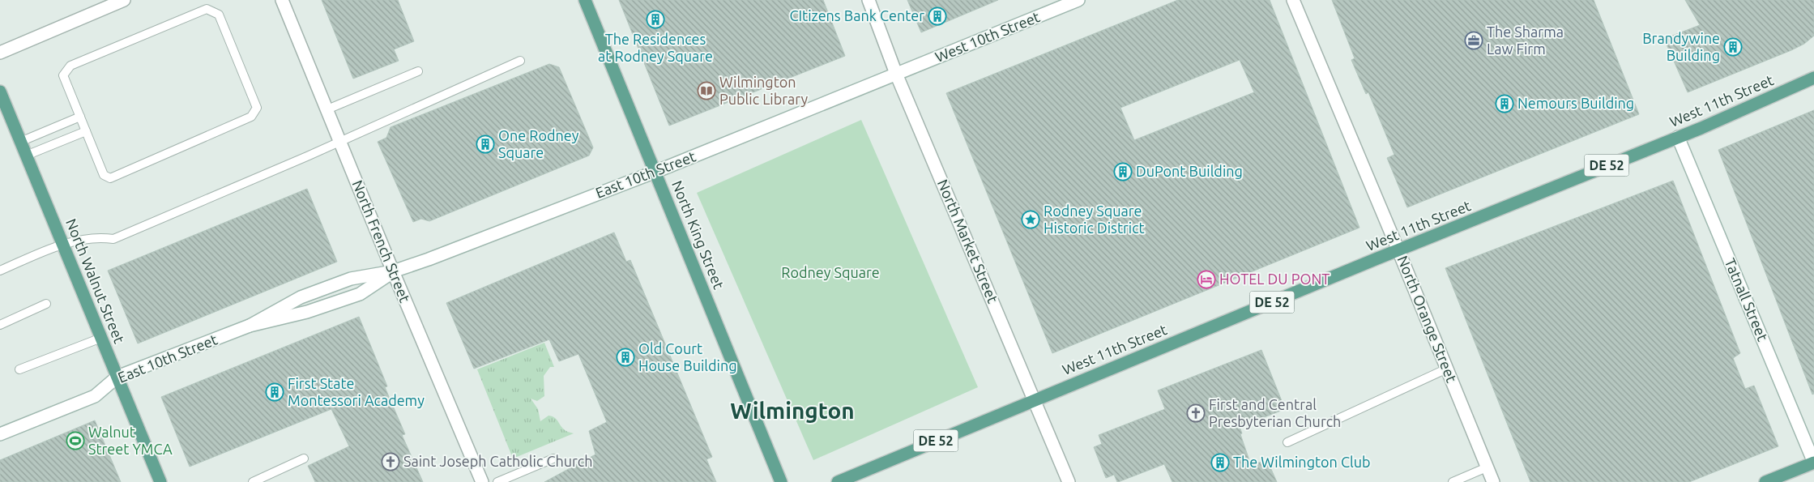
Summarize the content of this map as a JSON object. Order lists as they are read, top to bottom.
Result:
{
  "streets": {
    "main road": [
      "West 11th Street",
      "DE 52",
      "North King Street",
      "North Walnut Street"
    ],
    "street": [
      "West 10th Street",
      "East 10th Street",
      "North French Street",
      "North Market Street",
      "Tatnall Street",
      "North Orange Street"
    ]
  },
  "crossings": [
    ["West 10th Street", "East 10th Street"],
    ["West 10th Street", "North Market Street"],
    ["West 11th Street", "DE 52"],
    ["West 11th Street", "North Market Street"],
    ["West 11th Street", "Tatnall Street"],
    ["West 11th Street", "North Orange Street"],
    ["DE 52", "North Market Street"],
    ["East 10th Street", "North King Street"],
    ["East 10th Street", "North French Street"],
    ["East 10th Street", "North Market Street"],
    ["East 10th Street", "North Walnut Street"]
  ],
  "districts": ["Wilmington"],
  "parks": ["Rodney Square"],
  "places": {
    "building": [
      "CItizens Bank Center",
      "The Residences at Rodney Square",
      "Brandywine Building",
      "Nemours Building",
      "One Rodney Square",
      "DuPont Building",
      "Old Court House Building",
      "First State Montessori Academy",
      "The Wilmington Club"
    ],
    "office": ["The Sharma Law Firm"],
    "library": ["Wilmington Public Library"],
    "place": ["Rodney Square Historic District"],
    "hotel": ["HOTEL DU PONT"],
    "church": ["First and Central Presbyterian Church", "Saint Joseph Catholic Church"],
    "sports": ["Walnut Street YMCA"]
  }
}
